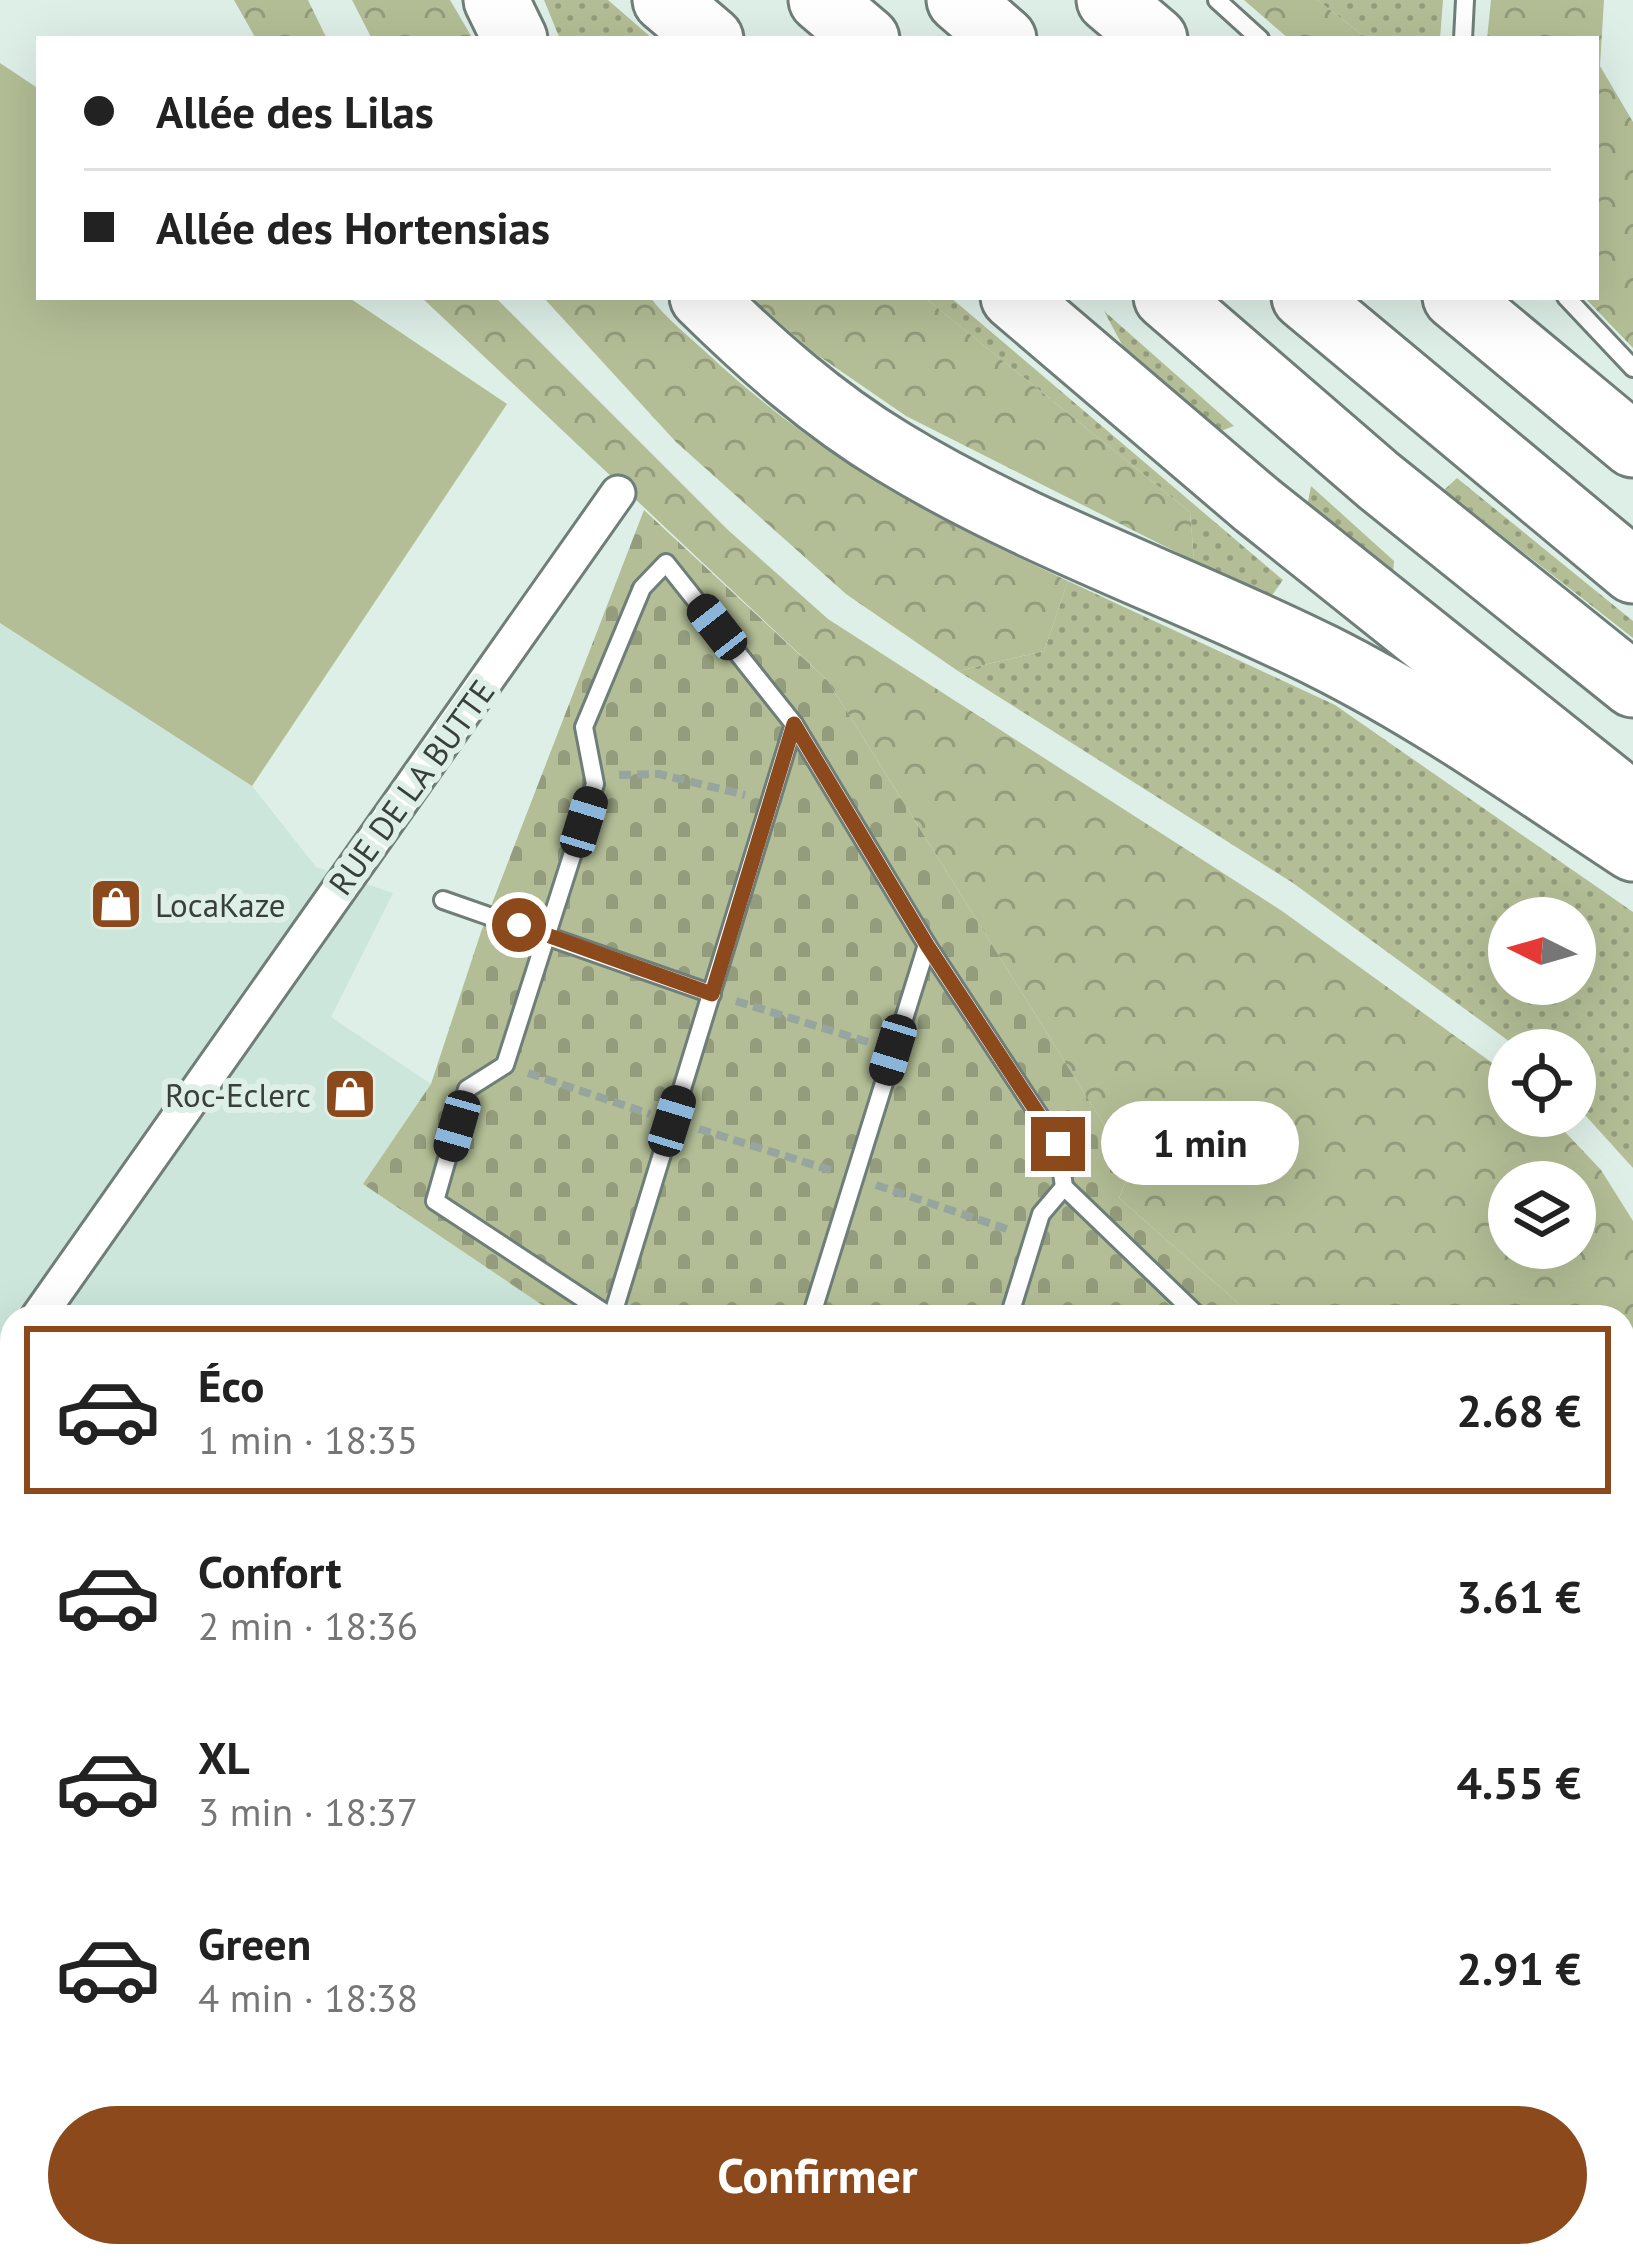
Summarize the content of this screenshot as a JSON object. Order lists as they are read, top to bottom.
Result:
{
  "streets": {
    "street": ["RUE DE LA BUTTE"]
  },
  "places": {
    "shop": ["LocaKaze", "Roc-Eclerc"]
  },
  "north": "left",
  "page": {
    "banner": ["Allée des Lilas", "Allée des Hortensias"],
    "bubble": "1 min",
    "list": [
      {
        "name": "Éco",
        "note": "1 min · 18:35",
        "value": "2.68 €"
      },
      {
        "name": "Confort",
        "note": "2 min · 18:36",
        "value": "3.61 €"
      },
      {
        "name": "XL",
        "note": "3 min · 18:37",
        "value": "4.55 €"
      },
      {
        "name": "Green",
        "note": "4 min · 18:38",
        "value": "2.91 €"
      }
    ],
    "buttons": "Confirmer"
  }
}
